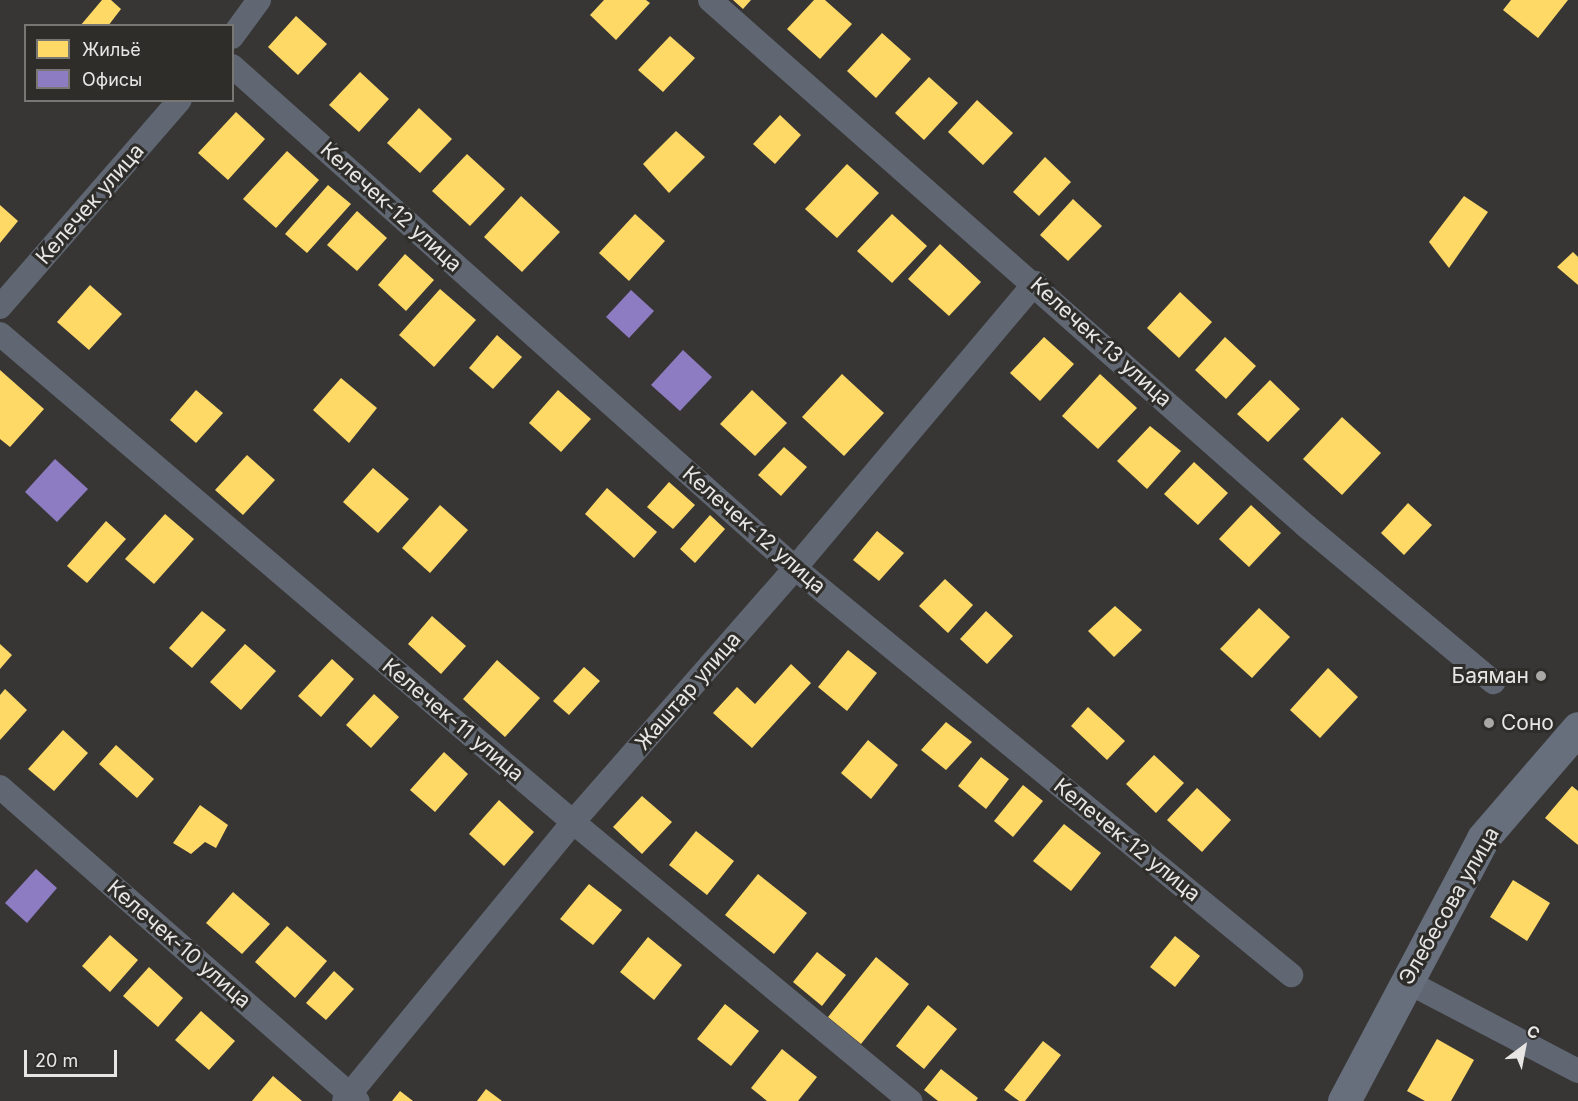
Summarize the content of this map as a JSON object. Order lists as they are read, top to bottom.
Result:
{
  "streets": {
    "main road": ["Элебесова улица"],
    "street": [
      "Келечек улица",
      "Келечек-12 улица",
      "Келечек-13 улица",
      "Жаштар улица",
      "Келечек-11 улица",
      "Келечек-10 улица"
    ]
  },
  "crossings": [
    ["Келечек-12 улица", "Жаштар улица"],
    ["Келечек-13 улица", "Жаштар улица"],
    ["Жаштар улица", "Келечек-11 улица"],
    ["Жаштар улица", "Келечек-10 улица"]
  ],
  "places": ["Баяман", "Соно"],
  "legend": ["Жильё", "Офисы"],
  "scale_bar": "20 m",
  "north": "top right"
}
